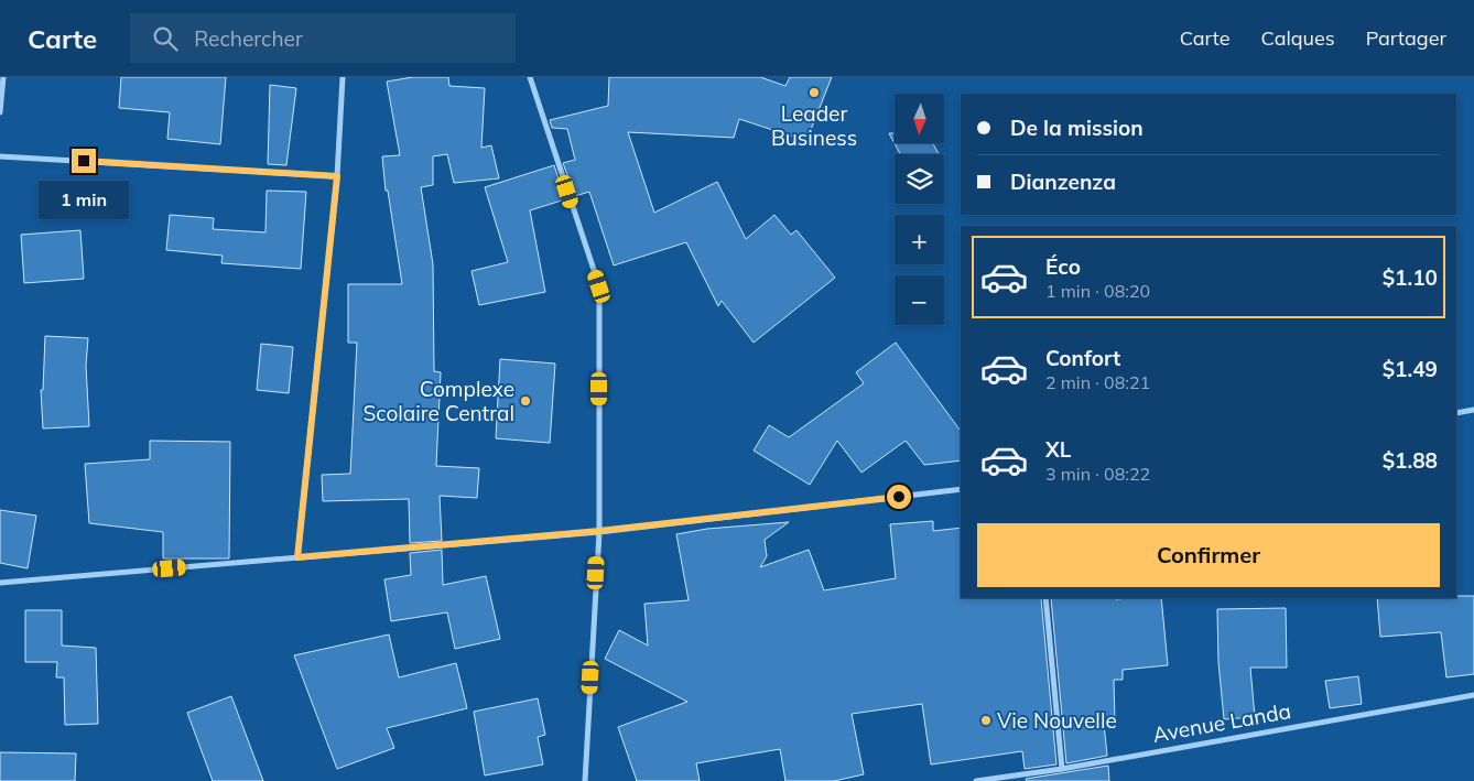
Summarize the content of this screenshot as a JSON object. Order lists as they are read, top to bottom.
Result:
{
  "streets": {
    "street": ["Avenue Landa"]
  },
  "places": ["Leader Business", "Complexe Scolaire Central", "Vie Nouvelle"],
  "north": "bottom",
  "page": {
    "header": "Carte",
    "search": "Rechercher",
    "nav": ["Carte", "Calques", "Partager"],
    "map_buttons": ["+", "−"],
    "banner": ["De la mission", "Dianzenza"],
    "bubble": "1 min",
    "list": [
      {
        "name": "Éco",
        "note": "1 min · 08:20",
        "value": "$1.10"
      },
      {
        "name": "Confort",
        "note": "2 min · 08:21",
        "value": "$1.49"
      },
      {
        "name": "XL",
        "note": "3 min · 08:22",
        "value": "$1.88"
      }
    ],
    "buttons": "Confirmer"
  }
}
